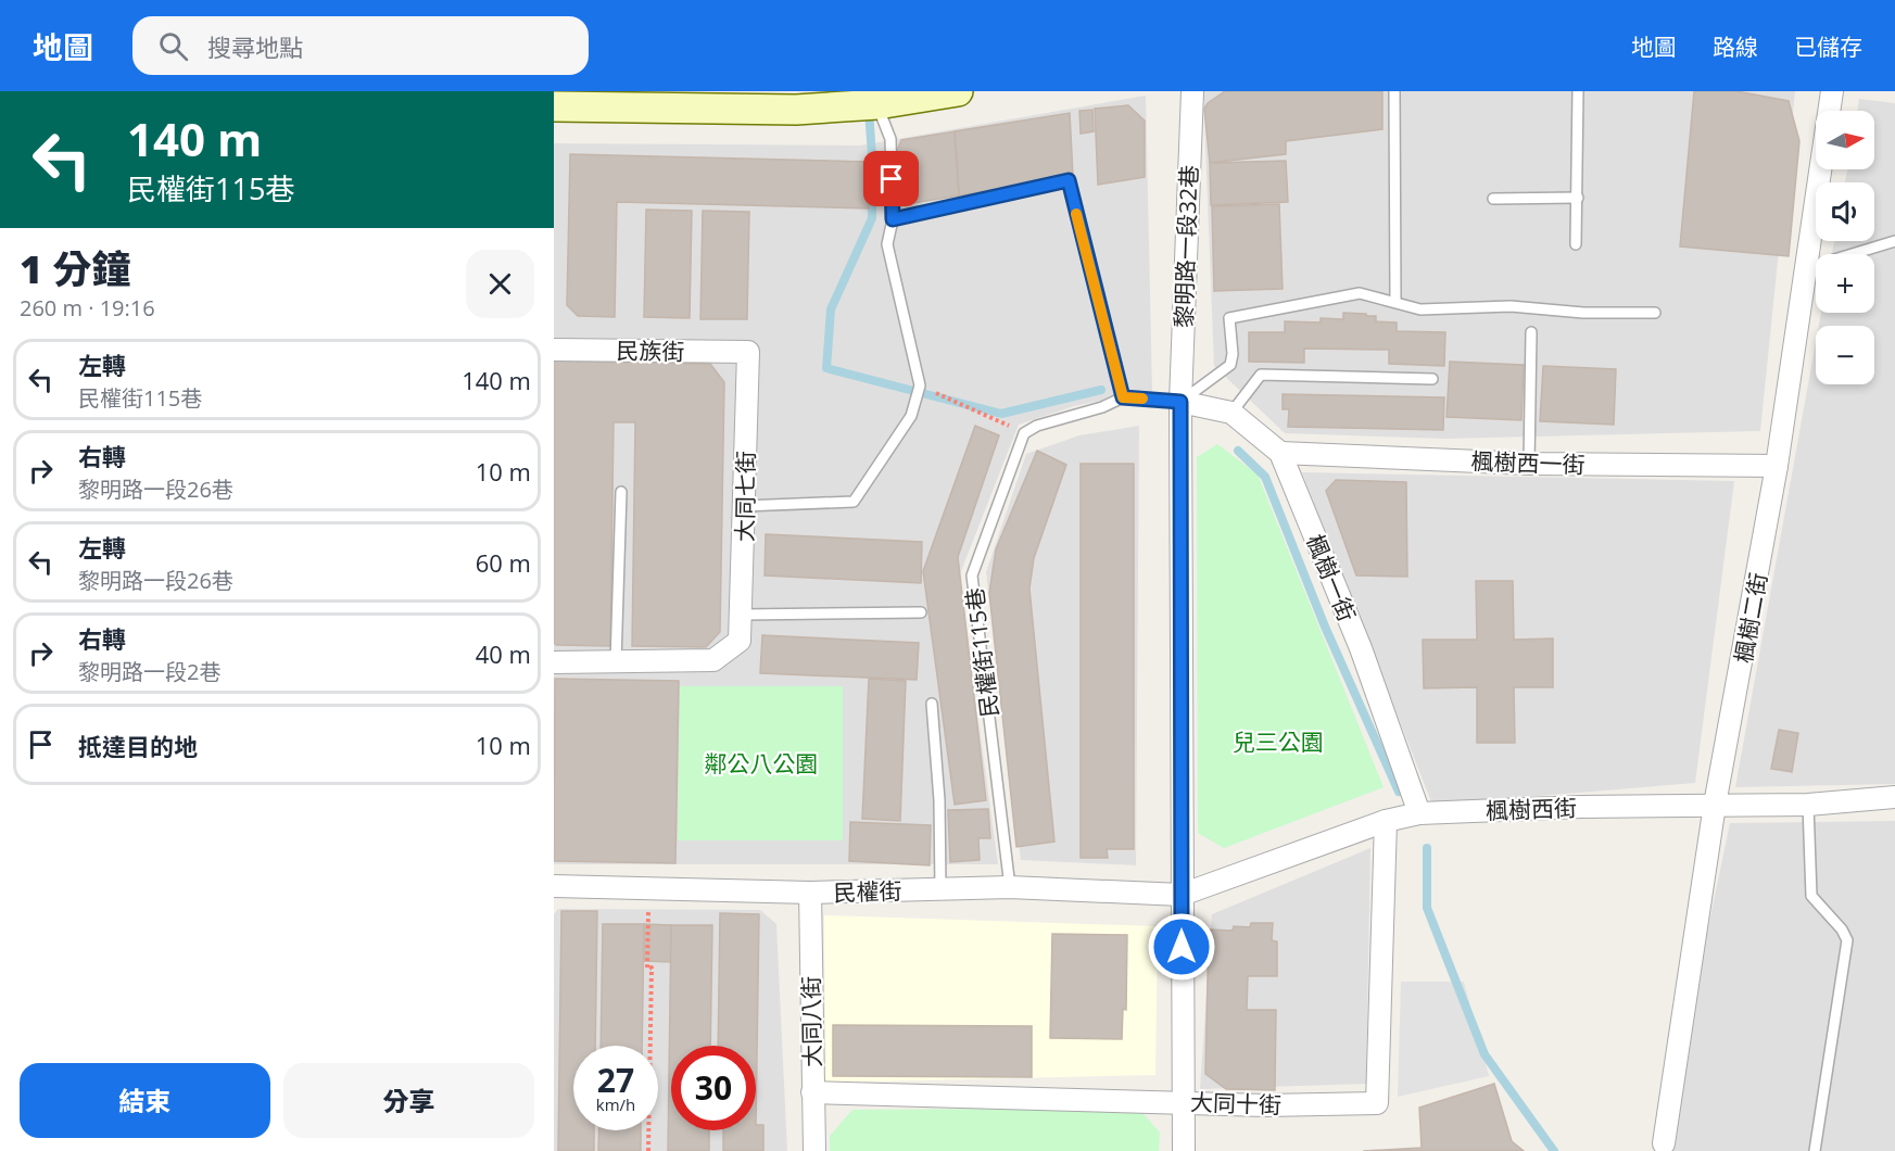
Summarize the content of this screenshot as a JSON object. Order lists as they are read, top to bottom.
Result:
{
  "streets": {
    "street": [
      "黎明路一段32巷",
      "民族街",
      "楓樹西一街",
      "大同七街",
      "楓樹一街",
      "楓樹二街",
      "楓樹西街",
      "民權街",
      "大同八街",
      "大同十街"
    ],
    "lane": ["民權街115巷"]
  },
  "crossings": [
    ["黎明路一段32巷", "楓樹一街"],
    ["黎明路一段32巷", "楓樹西街"],
    ["黎明路一段32巷", "民權街"],
    ["黎明路一段32巷", "大同十街"],
    ["民族街", "大同七街"],
    ["楓樹西一街", "楓樹一街"],
    ["楓樹西一街", "楓樹二街"],
    ["楓樹一街", "楓樹西街"],
    ["楓樹二街", "楓樹西街"],
    ["民權街115巷", "民權街"],
    ["楓樹西街", "民權街"],
    ["楓樹西街", "大同十街"],
    ["民權街", "大同八街"],
    ["大同八街", "大同十街"]
  ],
  "parks": ["兒三公園", "鄰公八公園"],
  "north": "right",
  "page": {
    "header": "地圖",
    "search": "搜尋地點",
    "nav": ["地圖", "路線", "已儲存"],
    "turn": ["140 m", "民權街115巷"],
    "map_buttons": ["+", "−"],
    "heading": ["1 分鐘", "260 m · 19:16"],
    "list": [
      {
        "name": "左轉",
        "note": "民權街115巷",
        "value": "140 m"
      },
      {
        "name": "右轉",
        "note": "黎明路一段26巷",
        "value": "10 m"
      },
      {
        "name": "左轉",
        "note": "黎明路一段26巷",
        "value": "60 m"
      },
      {
        "name": "右轉",
        "note": "黎明路一段2巷",
        "value": "40 m"
      },
      {
        "name": "抵達目的地",
        "value": "10 m"
      }
    ],
    "speed": "27 km/h",
    "limit": "30",
    "buttons": ["結束", "分享"]
  }
}
